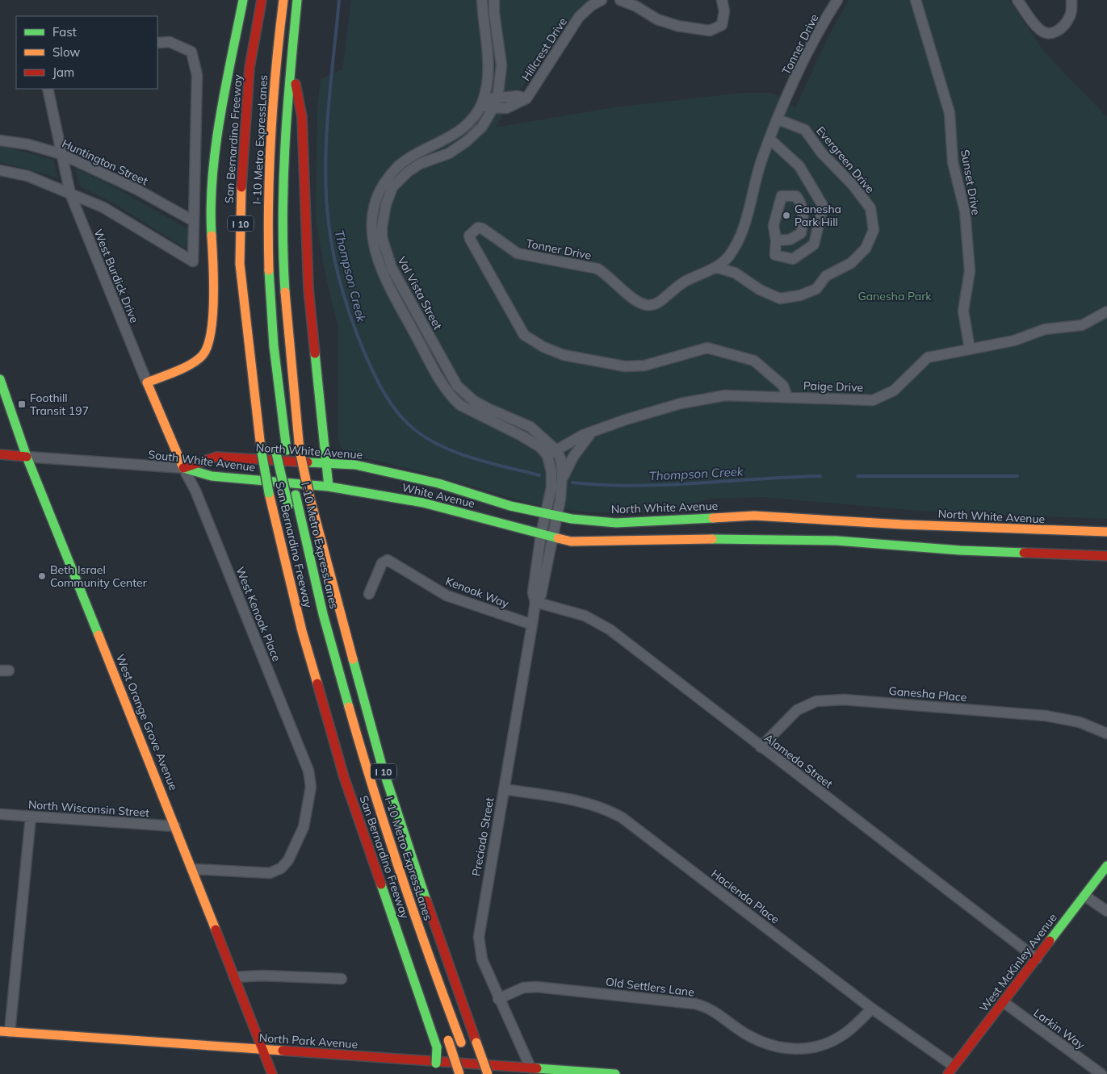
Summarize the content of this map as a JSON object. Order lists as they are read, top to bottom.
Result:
{
  "streets": {
    "main road": [
      "San Bernardino Freeway",
      "I-10 Metro ExpressLanes",
      "I 10",
      "West Burdick Drive",
      "North White Avenue",
      "South White Avenue",
      "White Avenue",
      "West Orange Grove Avenue",
      "West McKinley Avenue",
      "North Park Avenue"
    ],
    "street": [
      "Tonner Drive",
      "Hillcrest Drive",
      "Evergreen Drive",
      "Huntington Street",
      "Sunset Drive",
      "Val Vista Street",
      "Paige Drive",
      "Kenoak Way",
      "West Kenoak Place",
      "Ganesha Place",
      "Alameda Street",
      "North Wisconsin Street",
      "Preciado Street",
      "Hacienda Place",
      "Old Settlers Lane",
      "Larkin Way"
    ]
  },
  "crossings": [
    ["Tonner Drive", "Evergreen Drive"],
    ["Tonner Drive", "Paige Drive"],
    ["Hillcrest Drive", "Val Vista Street"],
    ["Huntington Street", "West Burdick Drive"],
    ["Sunset Drive", "Paige Drive"],
    ["West Burdick Drive", "North White Avenue"],
    ["West Burdick Drive", "South White Avenue"],
    ["West Burdick Drive", "West Kenoak Place"],
    ["Val Vista Street", "Paige Drive"],
    ["North White Avenue", "South White Avenue"],
    ["North White Avenue", "West Kenoak Place"],
    ["North White Avenue", "Preciado Street"],
    ["South White Avenue", "White Avenue"],
    ["South White Avenue", "West Kenoak Place"],
    ["South White Avenue", "West Orange Grove Avenue"],
    ["White Avenue", "Preciado Street"],
    ["Kenoak Way", "Preciado Street"],
    ["West Kenoak Place", "West Orange Grove Avenue"],
    ["Ganesha Place", "Alameda Street"],
    ["West Orange Grove Avenue", "North Wisconsin Street"],
    ["West Orange Grove Avenue", "North Park Avenue"],
    ["Alameda Street", "Preciado Street"],
    ["Alameda Street", "West McKinley Avenue"],
    ["Preciado Street", "Hacienda Place"],
    ["Preciado Street", "Old Settlers Lane"],
    ["Preciado Street", "North Park Avenue"],
    ["Hacienda Place", "West McKinley Avenue"],
    ["Hacienda Place", "Old Settlers Lane"],
    ["West McKinley Avenue", "Larkin Way"]
  ],
  "water": ["Thompson Creek"],
  "parks": ["Ganesha Park"],
  "places": {
    "other": ["Ganesha Park Hill", "Beth Israel Community Center"],
    "transit": ["Foothill Transit 197"]
  },
  "legend": ["Fast", "Slow", "Jam"]
}
